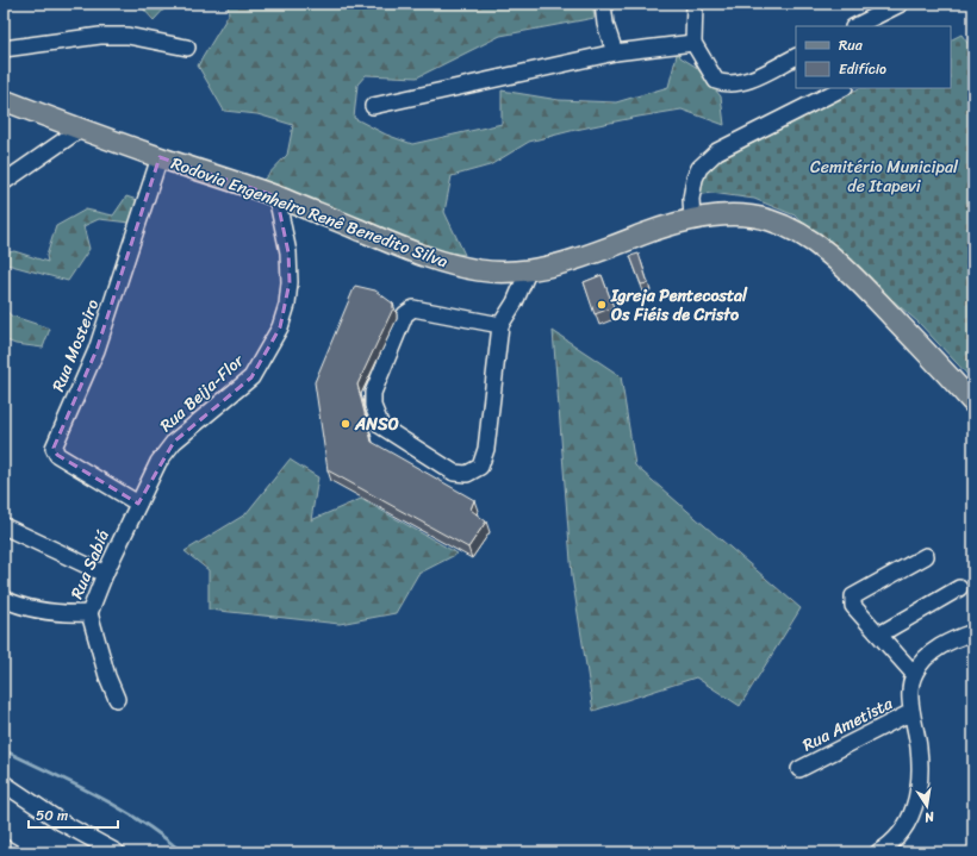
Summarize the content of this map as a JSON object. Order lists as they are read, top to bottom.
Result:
{
  "streets": {
    "main road": ["Rodovia Engenheiro Renê Benedito Silva"],
    "street": [
      "Rua Mosteiro",
      "Rua Beija-Flor",
      "Rua Sabiá",
      "Rua Ametista"
    ]
  },
  "crossings": [
    ["Rodovia Engenheiro Renê Benedito Silva", "Rua Mosteiro"],
    ["Rodovia Engenheiro Renê Benedito Silva", "Rua Beija-Flor"],
    ["Rua Mosteiro", "Rua Beija-Flor"],
    ["Rua Mosteiro", "Rua Sabiá"],
    ["Rua Beija-Flor", "Rua Sabiá"]
  ],
  "parks": ["Cemitério Municipal de Itapevi"],
  "places": ["Igreja Pentecostal Os Fiéis de Cristo", "ANSO"],
  "legend": ["Rua", "Edifício"],
  "scale_bar": "50 m",
  "north": "bottom"
}
